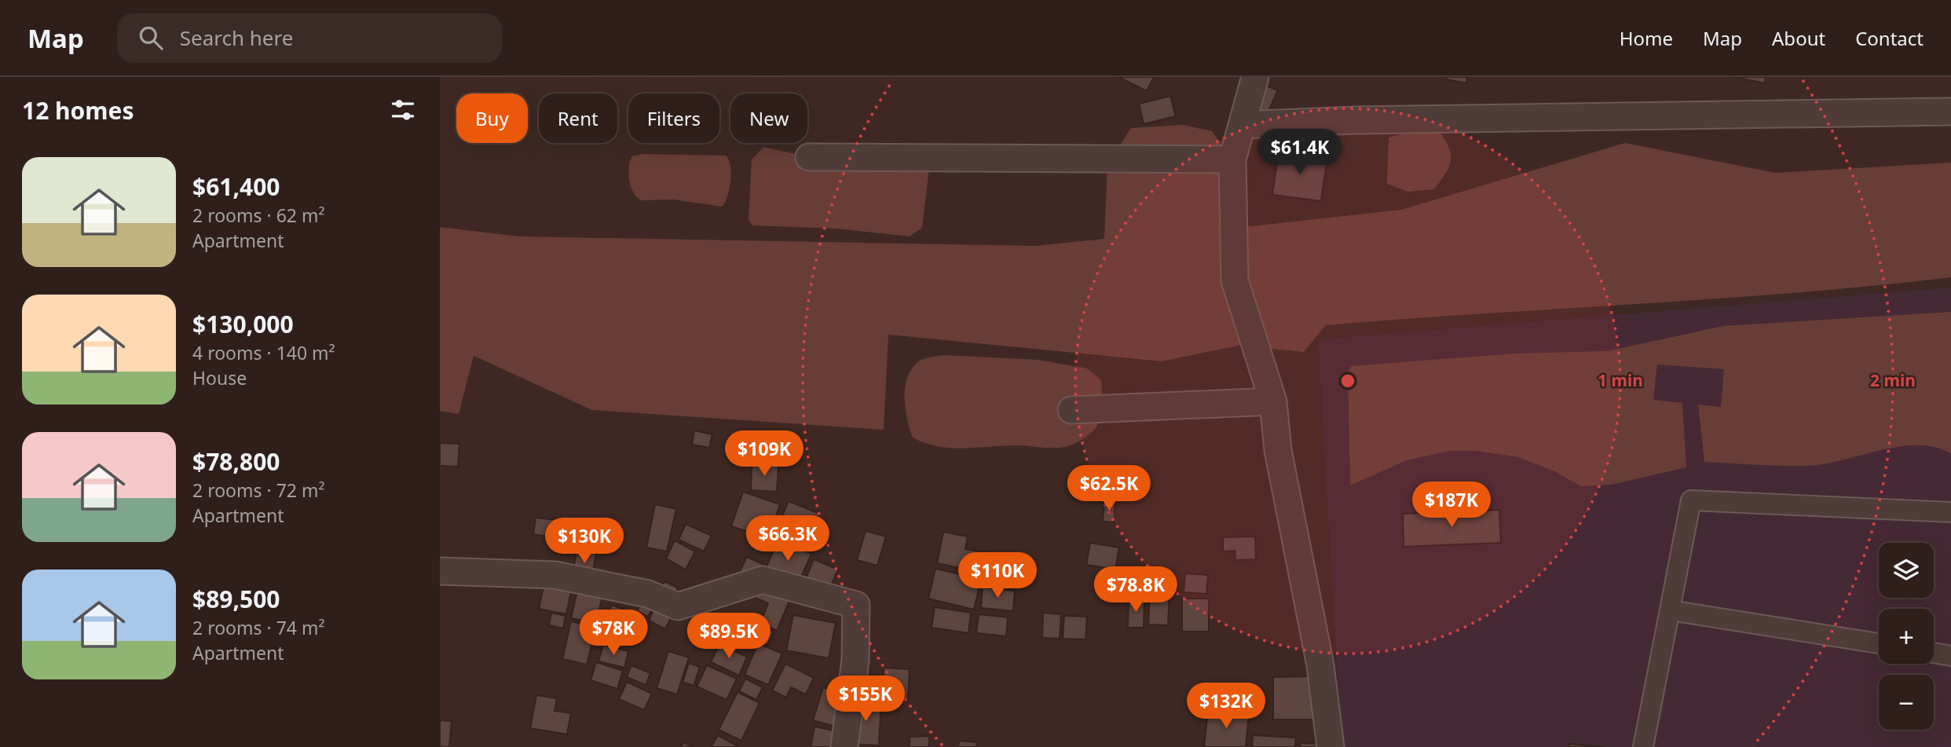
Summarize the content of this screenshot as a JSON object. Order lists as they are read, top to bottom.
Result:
{
  "page": {
    "header": "Map",
    "search": "Search here",
    "nav": [
      "Home",
      "Map",
      "About",
      "Contact"
    ],
    "heading": "12 homes",
    "chip": [
      "Buy",
      "Rent",
      "Filters",
      "New"
    ],
    "price": [
      "$61.4K",
      "$109K",
      "$62.5K",
      "$187K",
      "$66.3K",
      "$130K",
      "$110K",
      "$78.8K",
      "$78K",
      "$89.5K",
      "$155K",
      "$132K"
    ],
    "list": [
      {
        "name": "$61,400",
        "note": "2 rooms · 62 m² · Apartment"
      },
      {
        "name": "$130,000",
        "note": "4 rooms · 140 m² · House"
      },
      {
        "name": "$78,800",
        "note": "2 rooms · 72 m² · Apartment"
      },
      {
        "name": "$89,500",
        "note": "2 rooms · 74 m² · Apartment"
      }
    ],
    "map_buttons": ["+", "−"]
  },
  "rings": ["1 min", "2 min"]
}
